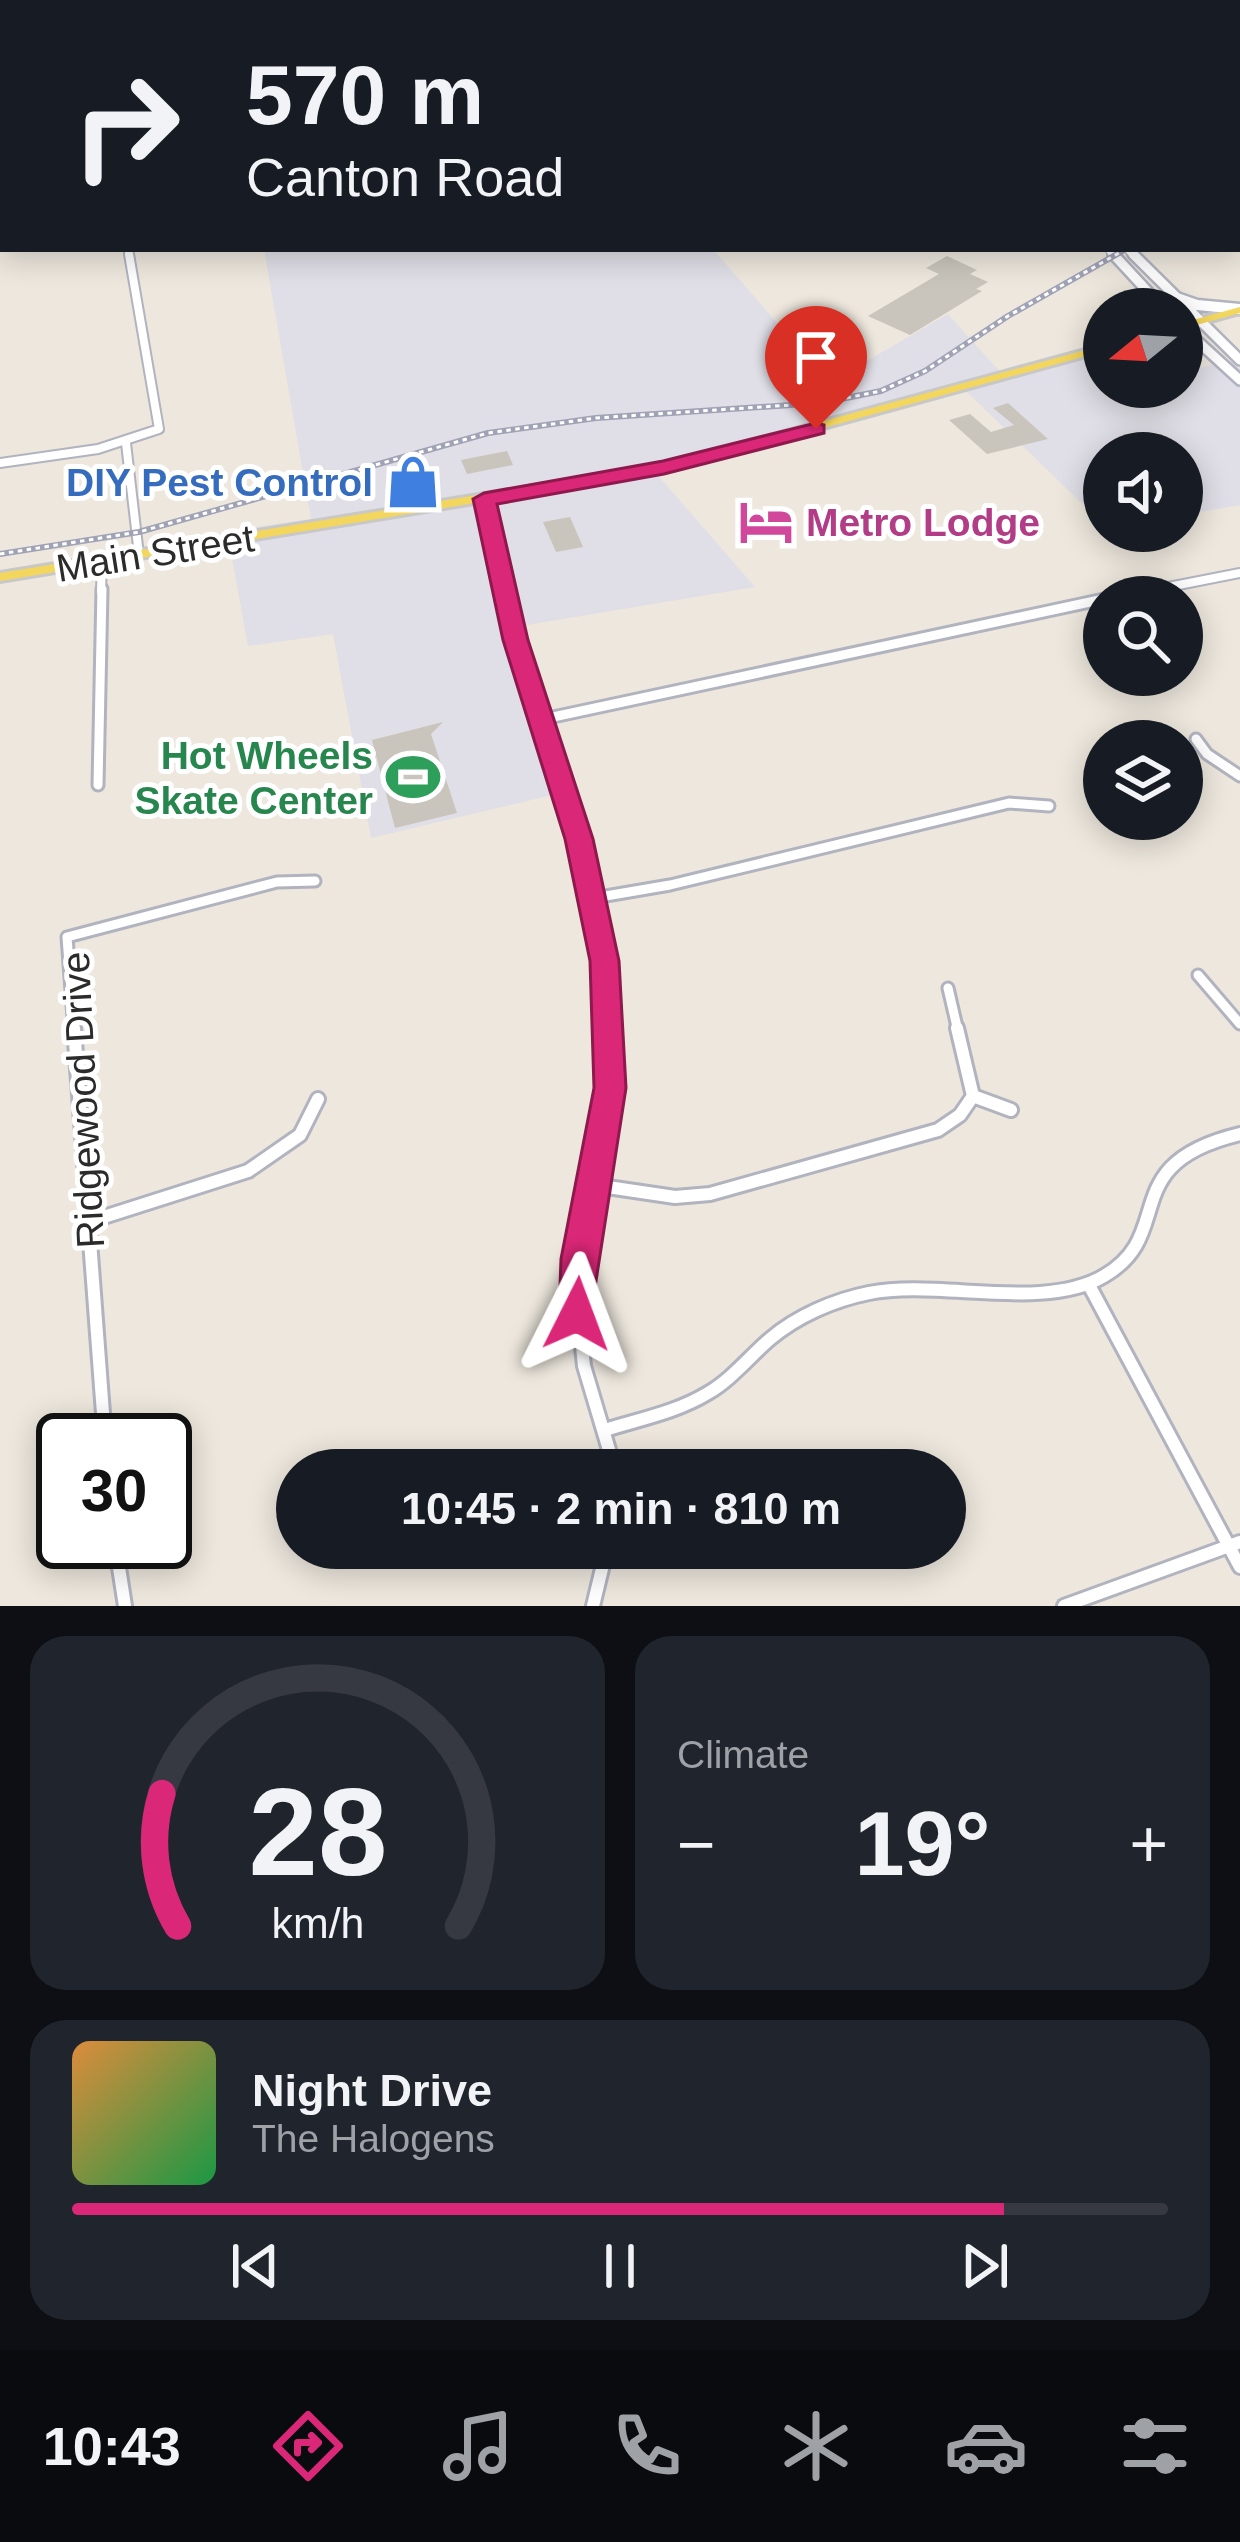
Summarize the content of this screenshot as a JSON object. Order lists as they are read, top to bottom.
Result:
{
  "streets": {
    "main road": ["Main Street"],
    "street": ["Ridgewood Drive"]
  },
  "places": {
    "shop": ["DIY Pest Control"],
    "hotel": ["Metro Lodge"],
    "sports": ["Hot Wheels Skate Center"]
  },
  "north": "left",
  "page": {
    "turn": ["570 m", "Canton Road"],
    "limit": "30",
    "trip": "10:45 · 2 min · 810 m",
    "tile": "Climate",
    "heat": ["−", "19°", "+"],
    "song": ["Night Drive", "The Halogens"],
    "tabs": "10:43",
    "gauge": ["28", "km/h"]
  }
}
